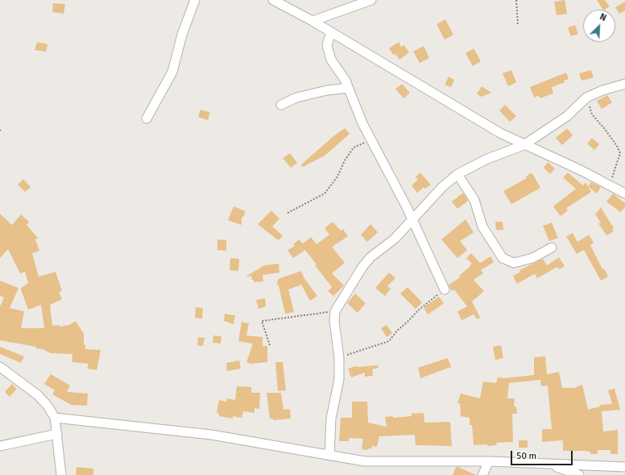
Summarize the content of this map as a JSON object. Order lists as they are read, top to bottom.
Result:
{
  "scale_bar": "50 m",
  "north": "top right"
}
